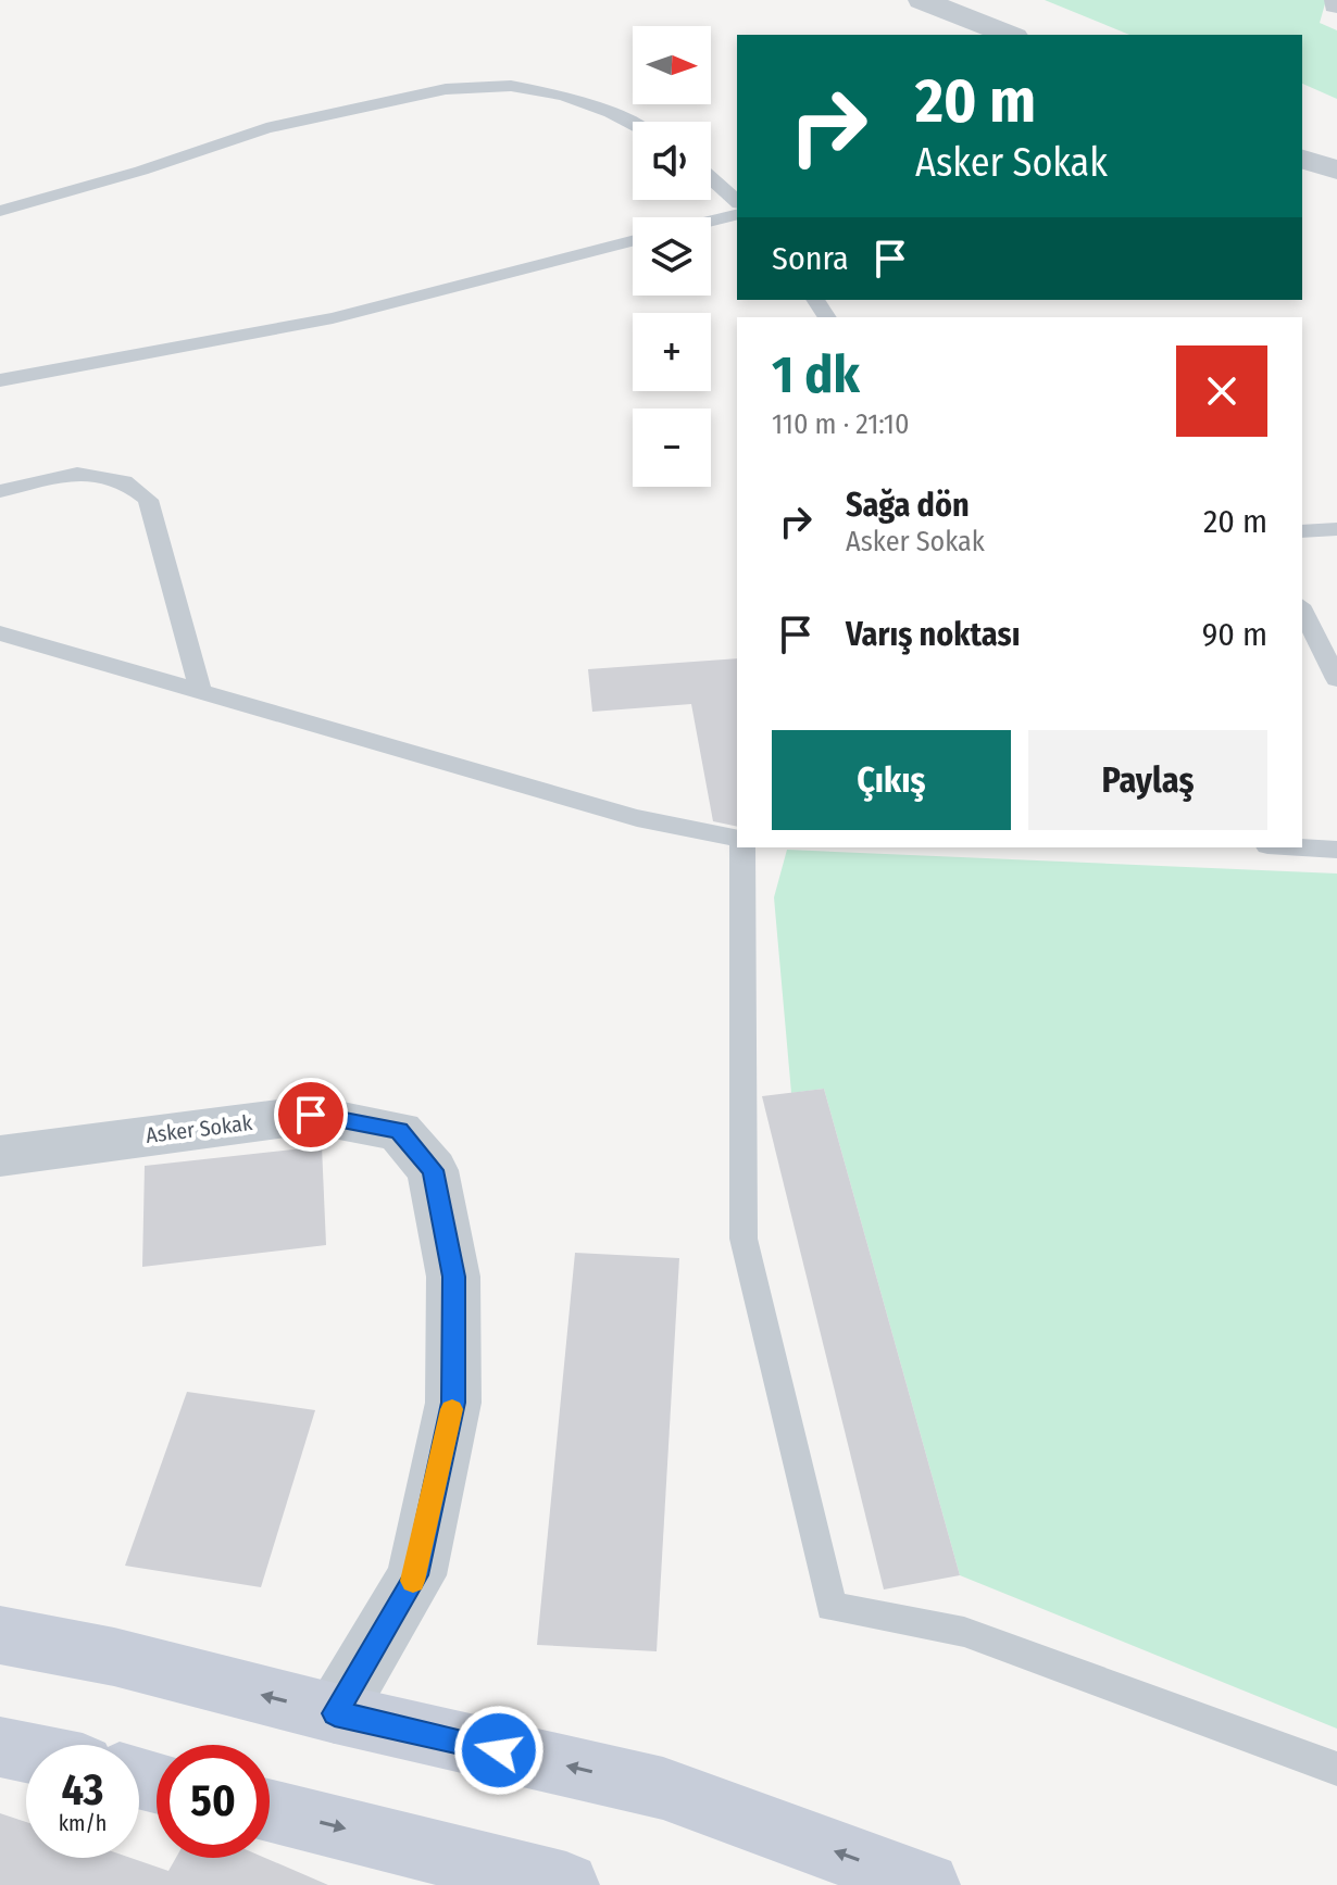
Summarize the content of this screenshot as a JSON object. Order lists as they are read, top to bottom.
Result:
{
  "streets": {
    "street": ["Asker Sokak"]
  },
  "north": "right",
  "page": {
    "map_buttons": ["+", "−"],
    "turn": ["20 m", "Asker Sokak"],
    "then": "Sonra",
    "heading": ["1 dk", "110 m · 21:10"],
    "list": [
      {
        "name": "Sağa dön",
        "note": "Asker Sokak",
        "value": "20 m"
      },
      {
        "name": "Varış noktası",
        "value": "90 m"
      }
    ],
    "buttons": ["Çıkış", "Paylaş"],
    "speed": "43 km/h",
    "limit": "50"
  }
}
